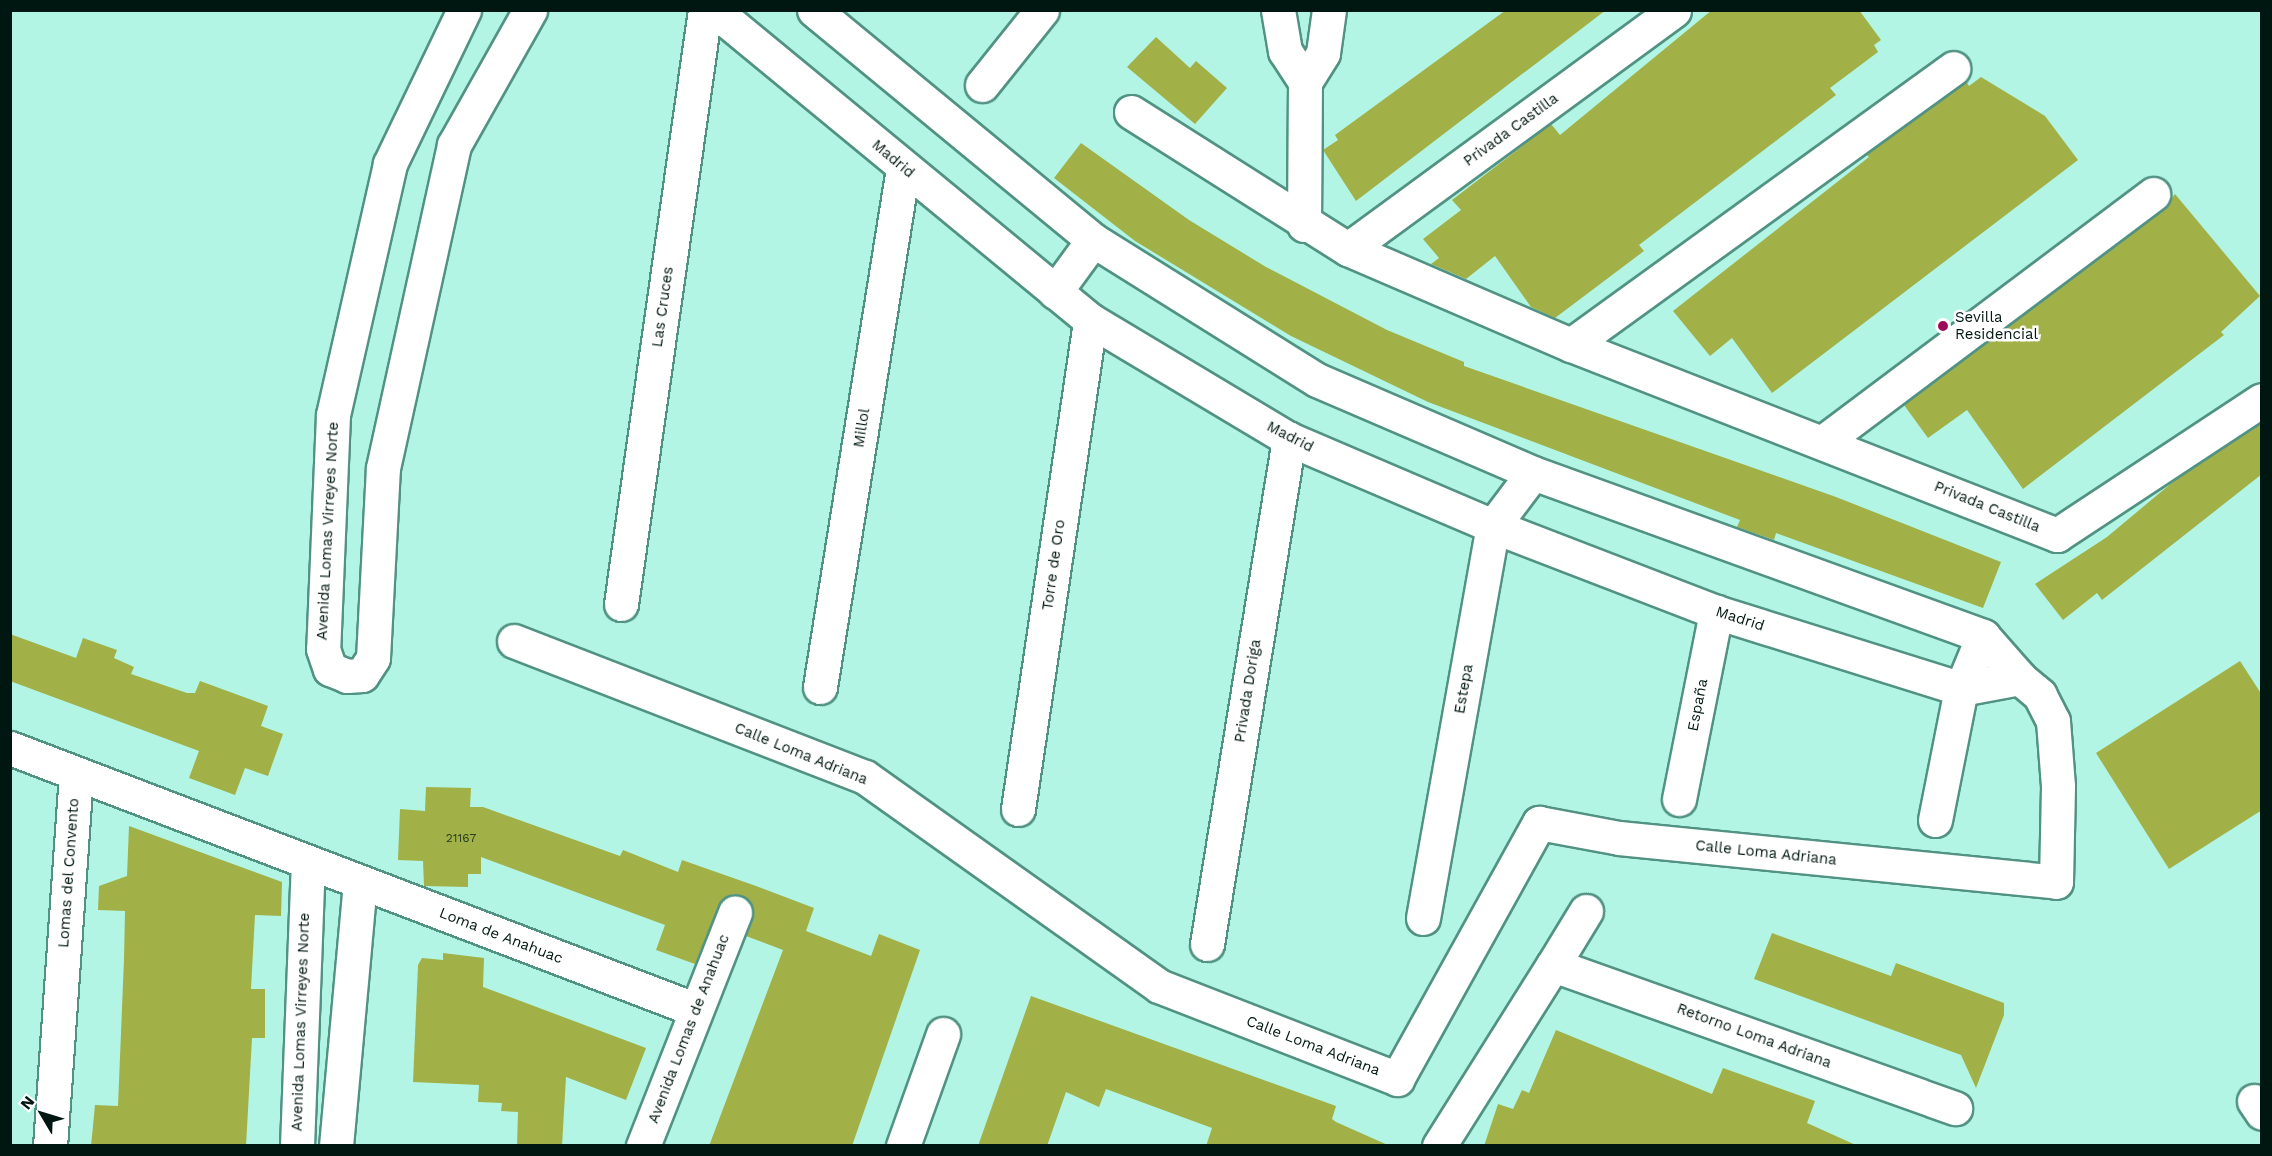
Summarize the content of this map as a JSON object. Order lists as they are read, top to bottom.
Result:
{
  "streets": {
    "street": [
      "Privada Castilla",
      "Madrid",
      "Las Cruces",
      "Millol",
      "Avenida Lomas Virreyes Norte",
      "Torre de Oro",
      "Estepa",
      "Privada Doriga",
      "España",
      "Calle Loma Adriana",
      "Lomas del Convento",
      "Loma de Anahuac",
      "Avenida Lomas de Anahuac",
      "Retorno Loma Adriana"
    ]
  },
  "crossings": [
    ["Madrid", "Millol"],
    ["Madrid", "Torre de Oro"],
    ["Madrid", "Estepa"],
    ["Madrid", "Privada Doriga"],
    ["Madrid", "España"],
    ["Avenida Lomas Virreyes Norte", "Lomas del Convento"],
    ["Avenida Lomas Virreyes Norte", "Loma de Anahuac"],
    ["Lomas del Convento", "Loma de Anahuac"],
    ["Loma de Anahuac", "Avenida Lomas de Anahuac"]
  ],
  "places": ["Sevilla Residencial"],
  "house_numbers": ["21167"],
  "north": "top left"
}
